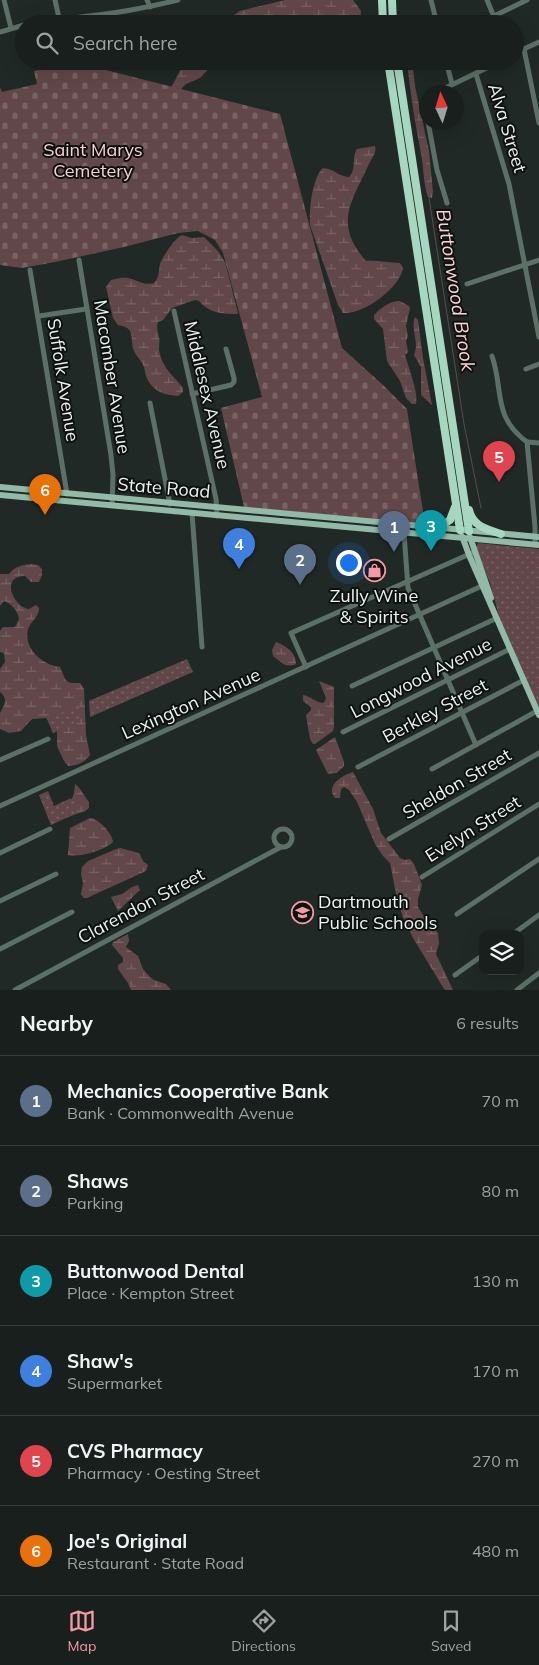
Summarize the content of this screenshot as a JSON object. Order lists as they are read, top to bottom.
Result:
{
  "streets": {
    "main road": ["State Road"],
    "street": [
      "Alva Street",
      "Macomber Avenue",
      "Suffolk Avenue",
      "Middlesex Avenue",
      "Longwood Avenue",
      "Lexington Avenue",
      "Berkley Street",
      "Sheldon Street",
      "Evelyn Street",
      "Clarendon Street"
    ]
  },
  "crossings": [
    ["Macomber Avenue", "State Road"],
    ["Suffolk Avenue", "State Road"],
    ["Middlesex Avenue", "State Road"]
  ],
  "water": ["Buttonwood Brook"],
  "parks": ["Saint Marys Cemetery"],
  "places": {
    "shop": ["Zully Wine & Spirits"],
    "school or university": ["Dartmouth Public Schools"]
  },
  "north": "top",
  "page": {
    "search": "Search here",
    "pins": [
      "5",
      "6",
      "3",
      "1",
      "4",
      "2"
    ],
    "heading": ["Nearby", "6 results"],
    "list": [
      {
        "mark": "1",
        "name": "Mechanics Cooperative Bank",
        "note": "Bank · Commonwealth Avenue",
        "value": "70 m"
      },
      {
        "mark": "2",
        "name": "Shaws",
        "note": "Parking",
        "value": "80 m"
      },
      {
        "mark": "3",
        "name": "Buttonwood Dental",
        "note": "Place · Kempton Street",
        "value": "130 m"
      },
      {
        "mark": "4",
        "name": "Shaw's",
        "note": "Supermarket",
        "value": "170 m"
      },
      {
        "mark": "5",
        "name": "CVS Pharmacy",
        "note": "Pharmacy · Oesting Street",
        "value": "270 m"
      },
      {
        "mark": "6",
        "name": "Joe's Original",
        "note": "Restaurant · State Road",
        "value": "480 m"
      }
    ],
    "nav": ["Map", "Directions", "Saved"]
  }
}
